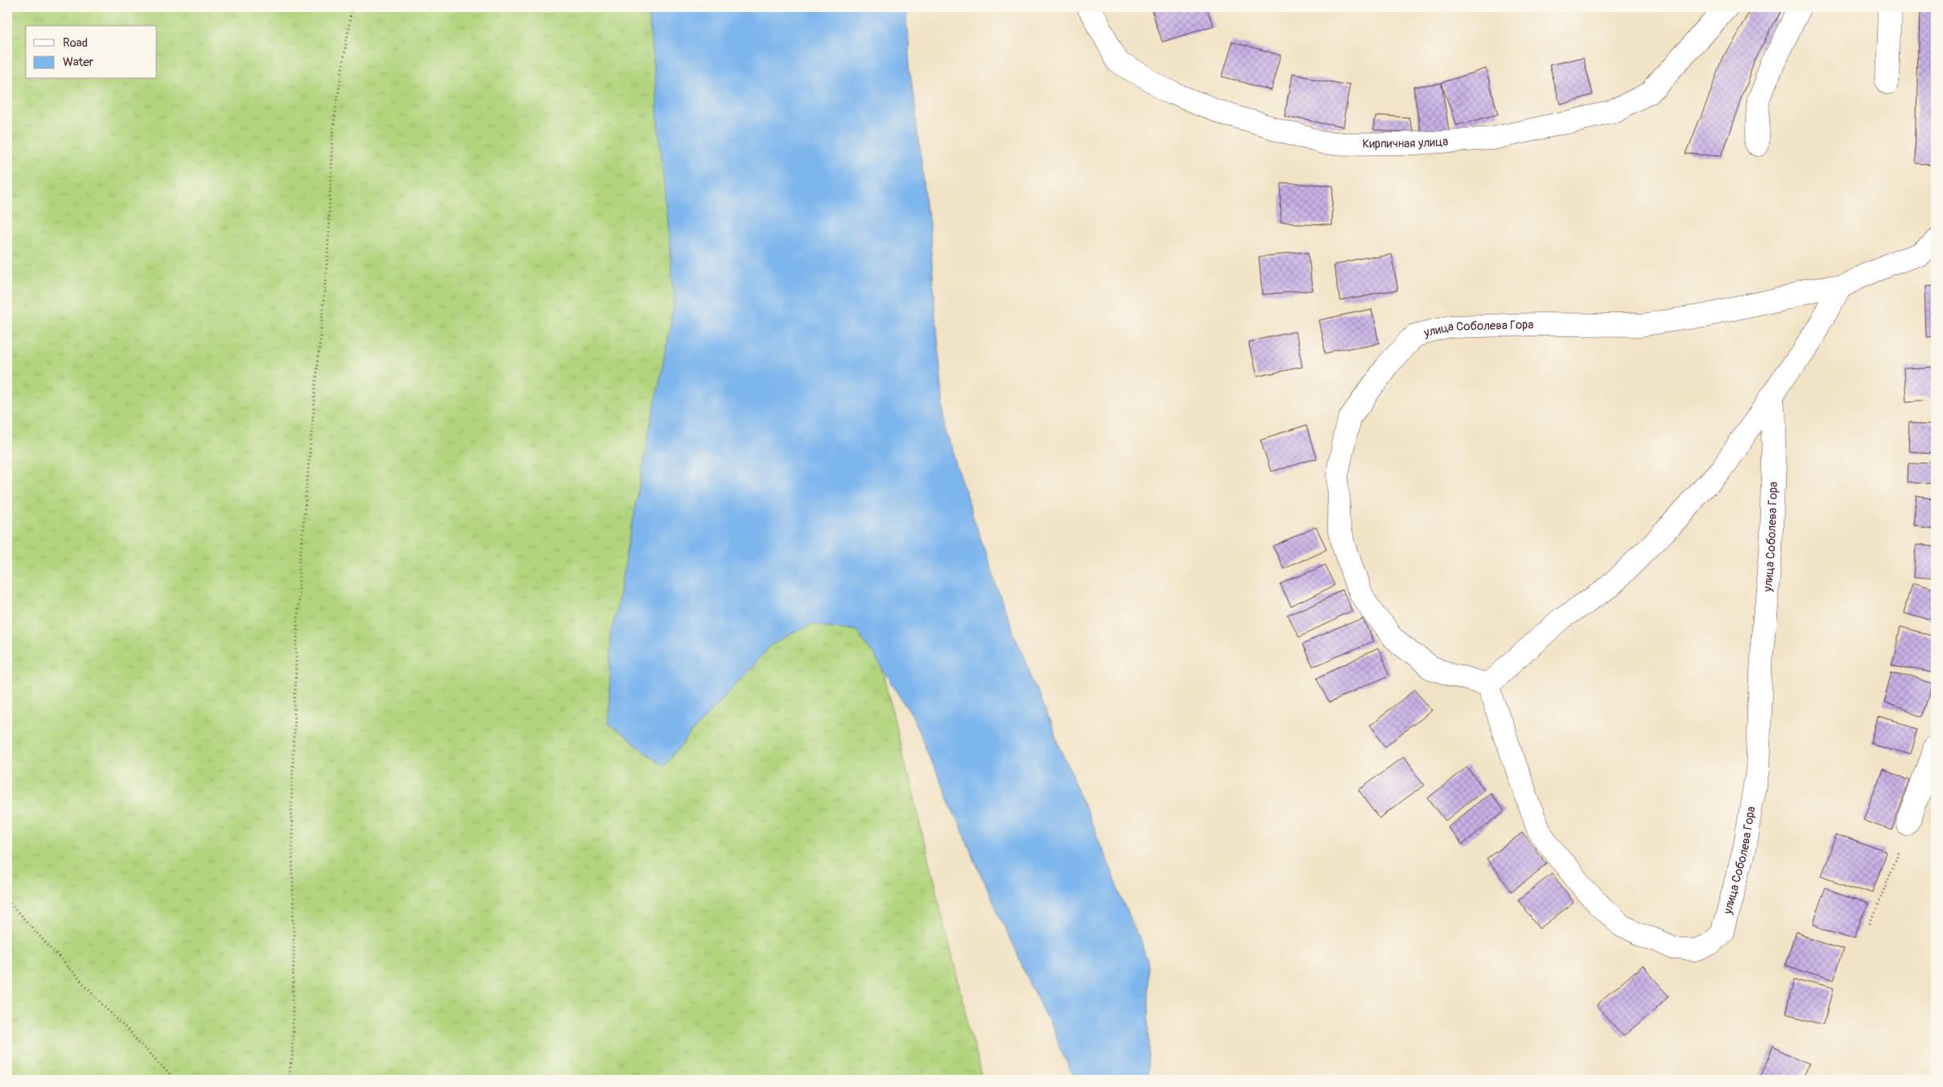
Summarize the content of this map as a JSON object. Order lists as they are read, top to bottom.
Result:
{
  "streets": {
    "street": ["Кирпичная улица", "улица Соболева Гора"]
  },
  "legend": ["Road", "Water"]
}
